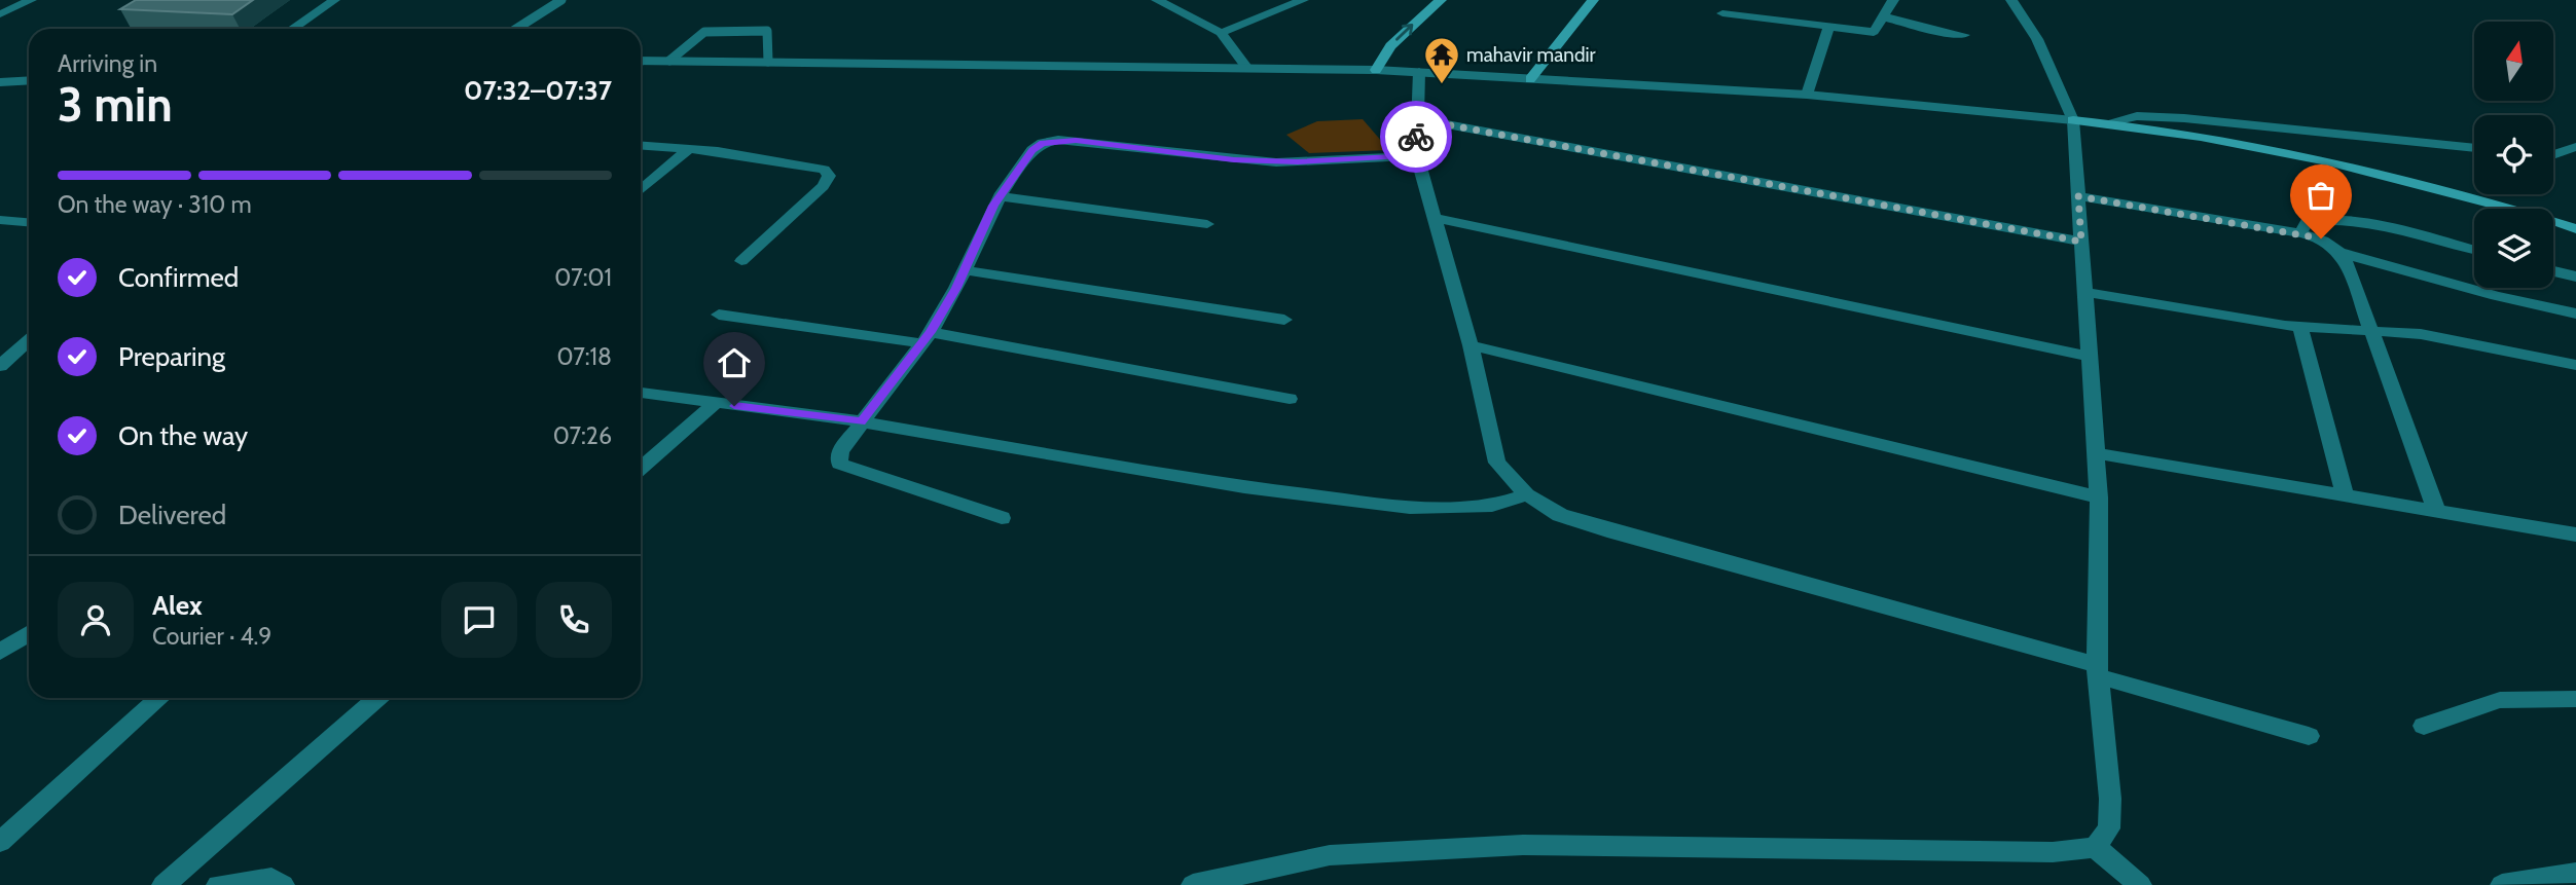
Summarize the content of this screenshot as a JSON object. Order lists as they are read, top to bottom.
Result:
{
  "places": {
    "temple": ["mahavir mandir"]
  },
  "north": "top",
  "page": {
    "heading": ["3 min", "Arriving in", "07:32–07:37"],
    "panel": ["Alex", "Courier · 4.9"],
    "bar": "On the way · 310 m",
    "list": [
      ["Confirmed", "07:01"],
      ["Preparing", "07:18"],
      ["On the way", "07:26"],
      "Delivered"
    ]
  }
}
